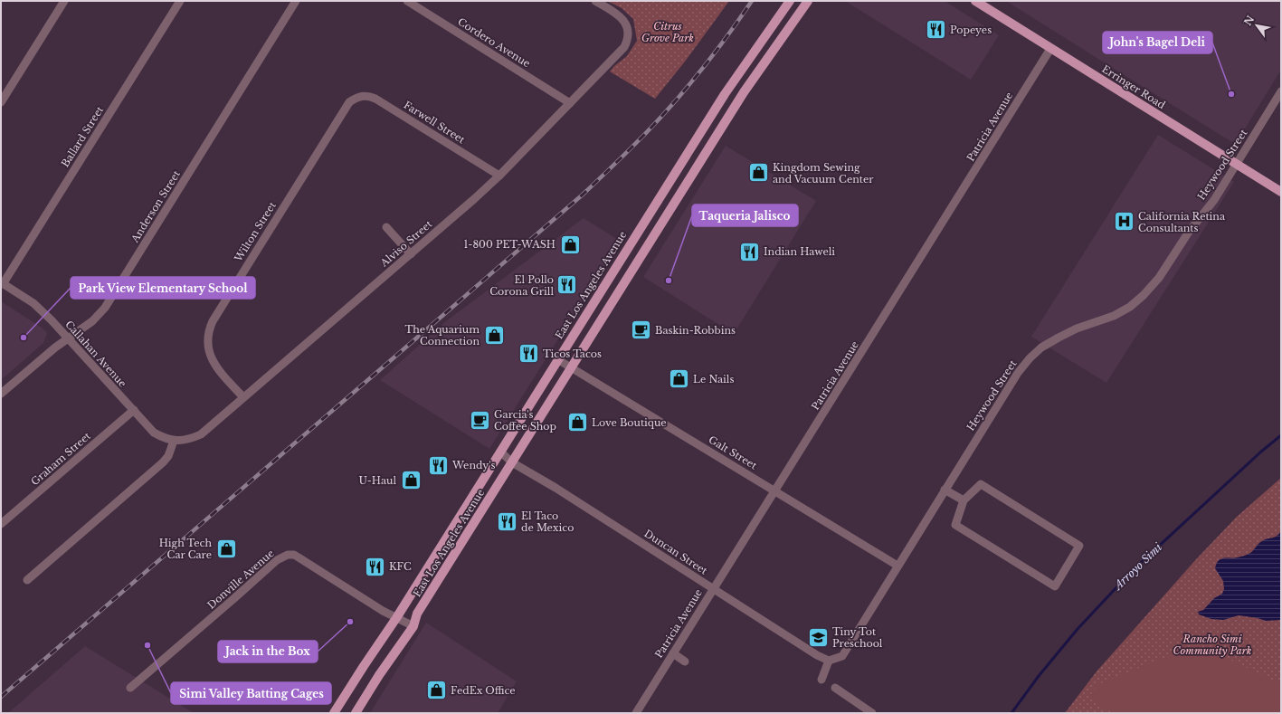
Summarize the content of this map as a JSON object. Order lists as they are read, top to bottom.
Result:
{
  "streets": {
    "main road": ["Erringer Road", "East Los Angeles Avenue"],
    "street": [
      "Cordero Avenue",
      "Farwell Street",
      "Patricia Avenue",
      "Ballard Street",
      "Heywood Street",
      "Anderson Street",
      "Wilton Street",
      "Alviso Street",
      "Callahan Avenue",
      "Galt Street",
      "Graham Street",
      "Duncan Street",
      "Donville Avenue"
    ]
  },
  "crossings": [
    ["Cordero Avenue", "Alviso Street"],
    ["Erringer Road", "Patricia Avenue"],
    ["Erringer Road", "Heywood Street"],
    ["Farwell Street", "Wilton Street"],
    ["Farwell Street", "Alviso Street"],
    ["Patricia Avenue", "Galt Street"],
    ["Patricia Avenue", "Duncan Street"],
    ["Ballard Street", "Callahan Avenue"],
    ["Heywood Street", "Galt Street"],
    ["Heywood Street", "Duncan Street"],
    ["Anderson Street", "Callahan Avenue"],
    ["Wilton Street", "Alviso Street"],
    ["Alviso Street", "Callahan Avenue"],
    ["East Los Angeles Avenue", "Galt Street"],
    ["East Los Angeles Avenue", "Duncan Street"],
    ["East Los Angeles Avenue", "Donville Avenue"],
    ["Callahan Avenue", "Graham Street"]
  ],
  "water": ["Arroyo Simi"],
  "parks": ["Citrus Grove Park", "Rancho Simi Community Park"],
  "places": {
    "restaurant": [
      "Popeyes",
      "Indian Haweli",
      "El Pollo Corona Grill",
      "Ticos Tacos",
      "Wendy's",
      "El Taco de Mexico",
      "KFC"
    ],
    "other": [
      "John's Bagel Deli",
      "Taqueria Jalisco",
      "Park View Elementary School",
      "Jack in the Box",
      "Simi Valley Batting Cages"
    ],
    "shop": [
      "Kingdom Sewing and Vacuum Center",
      "1-800 PET-WASH",
      "The Aquarium Connection",
      "Le Nails",
      "Love Boutique",
      "U-Haul",
      "High Tech Car Care",
      "FedEx Office"
    ],
    "hospital": ["California Retina Consultants"],
    "cafe": ["Baskin-Robbins", "Garcia's Coffee Shop"],
    "school or university": ["Tiny Tot Preschool"]
  },
  "north": "top left"
}
